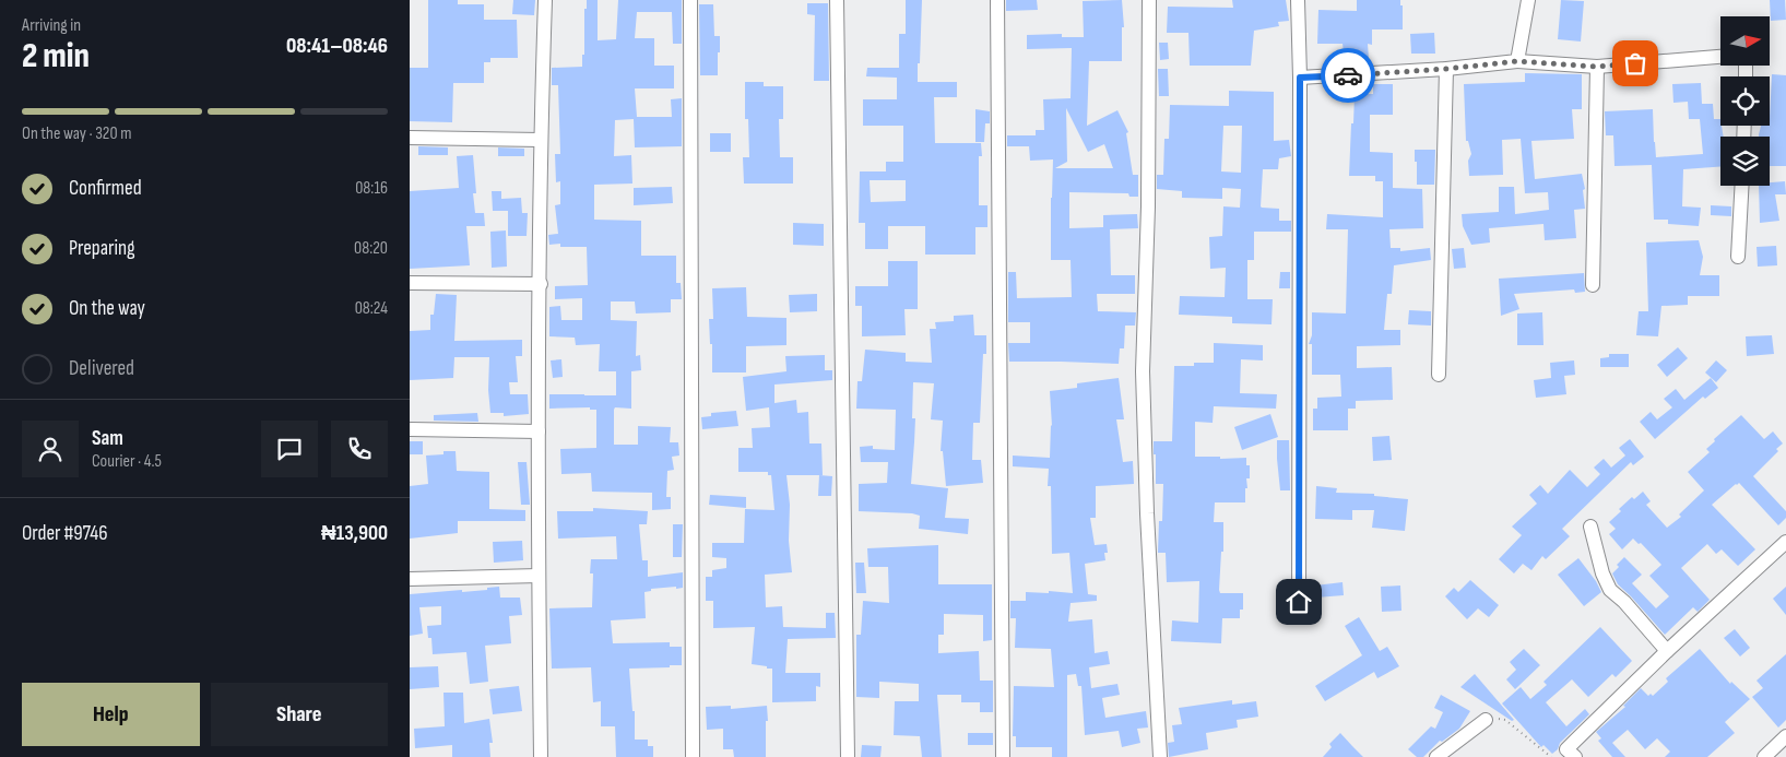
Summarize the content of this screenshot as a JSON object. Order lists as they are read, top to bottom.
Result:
{
  "north": "right",
  "page": {
    "heading": ["2 min", "Arriving in", "08:41–08:46"],
    "panel": [
      "Sam",
      "Courier · 4.5",
      "Order #9746",
      "₦13,900"
    ],
    "bar": "On the way · 320 m",
    "list": [
      ["Confirmed", "08:16"],
      ["Preparing", "08:20"],
      ["On the way", "08:24"],
      "Delivered"
    ],
    "buttons": ["Help", "Share"]
  }
}
